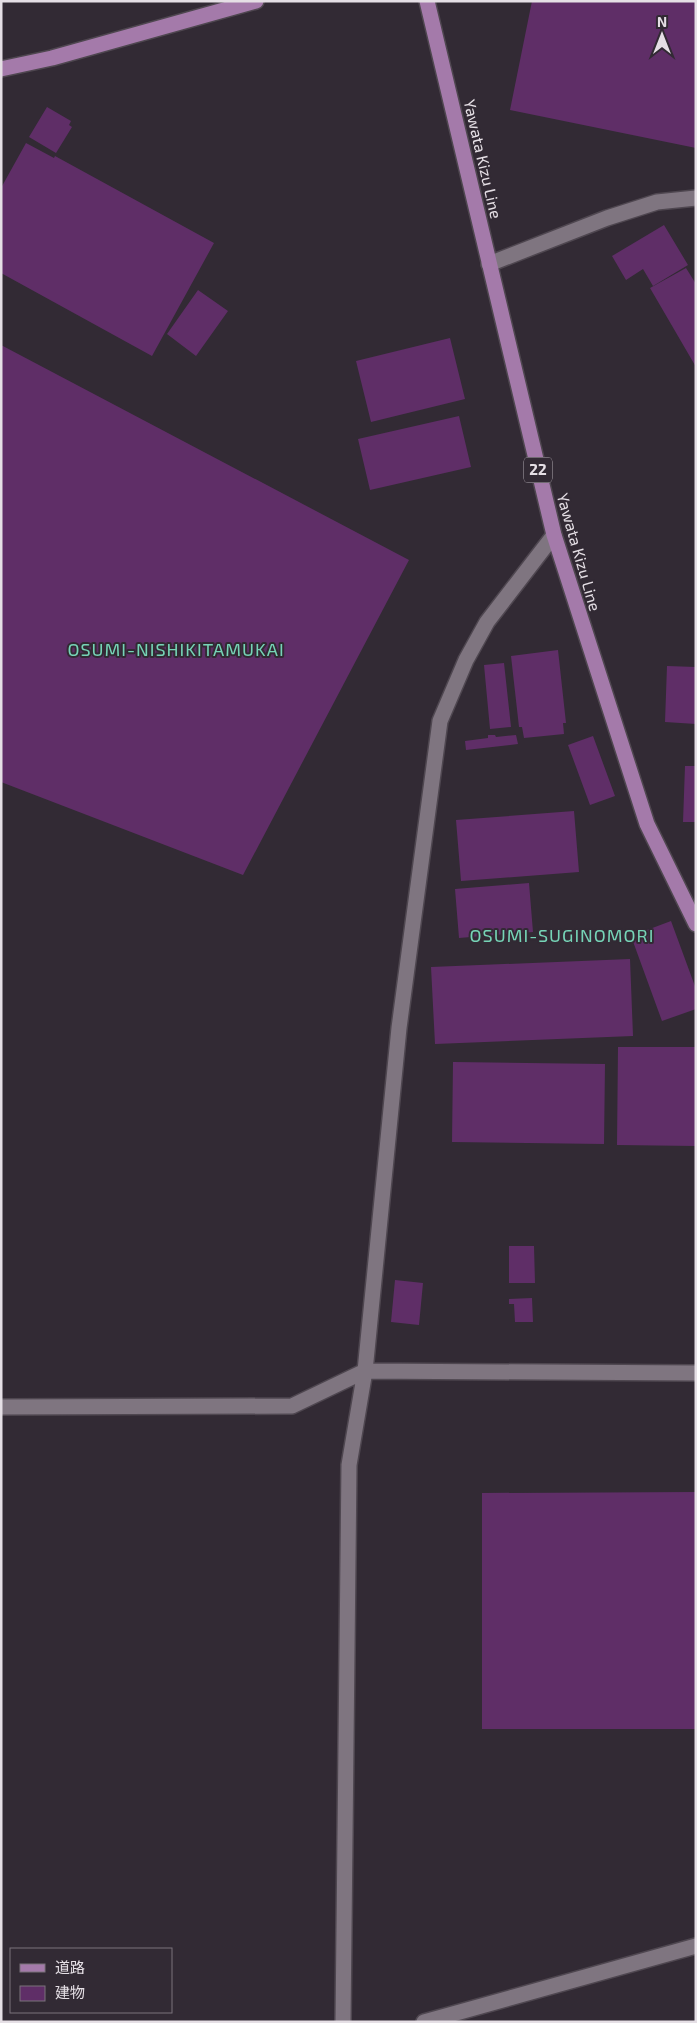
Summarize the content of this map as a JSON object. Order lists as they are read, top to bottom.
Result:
{
  "streets": {
    "main road": ["Yawata Kizu Line", "22"]
  },
  "districts": ["OSUMI-NISHIKITAMUKAI", "OSUMI-SUGINOMORI"],
  "legend": ["道路", "建物"],
  "north": "top"
}
